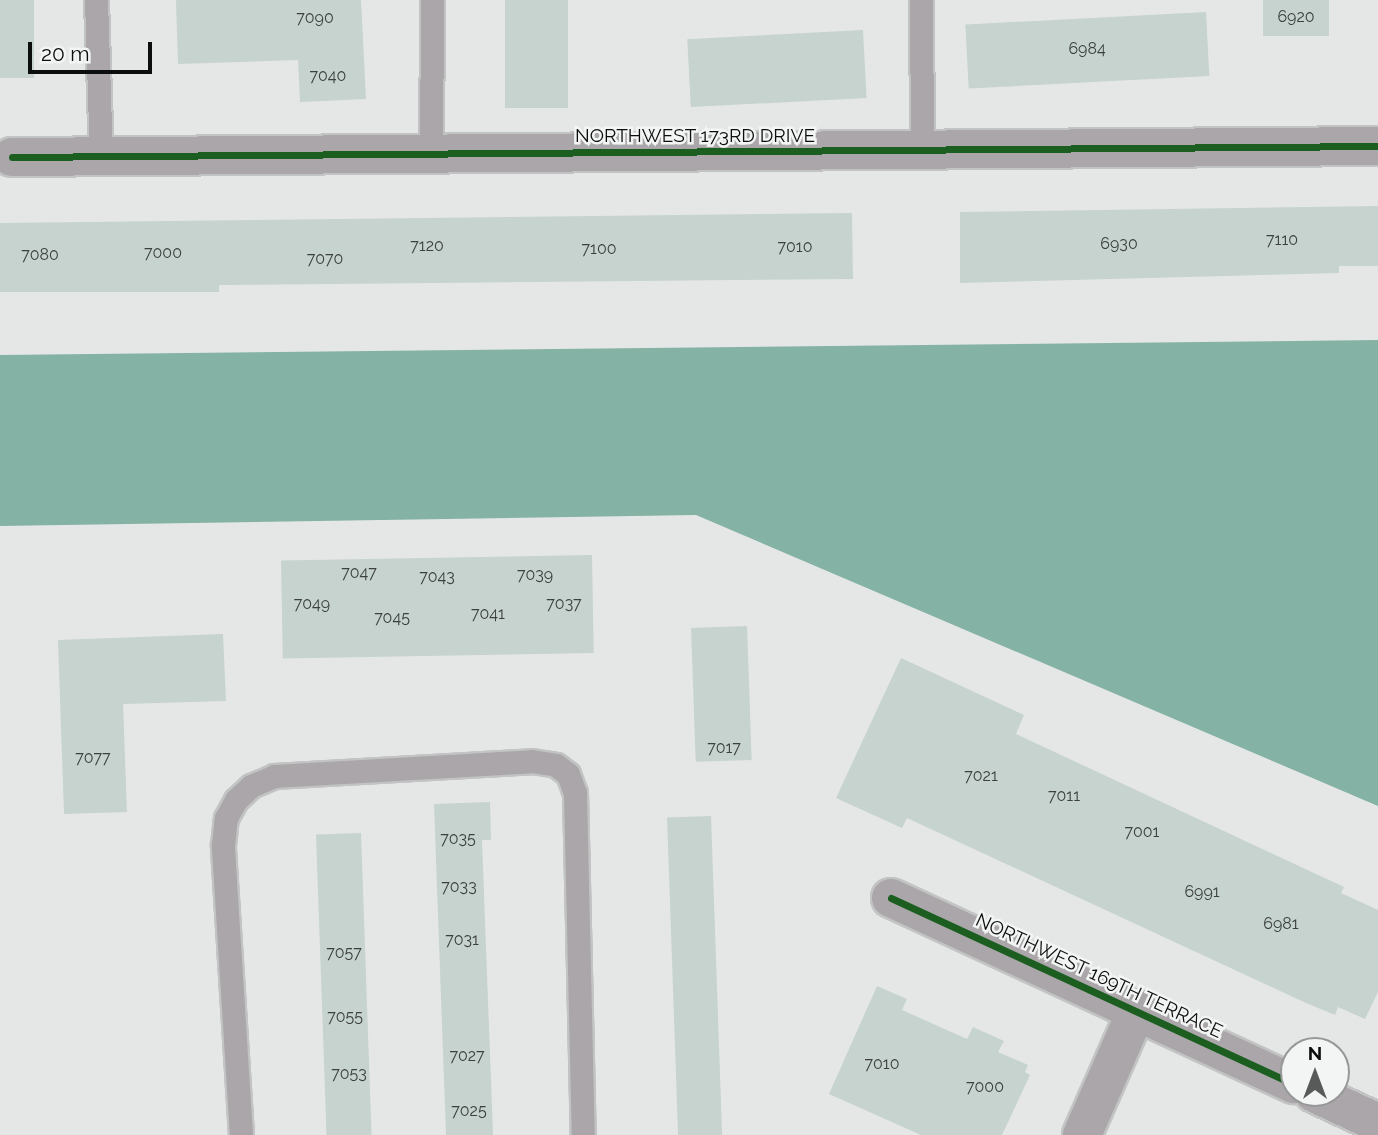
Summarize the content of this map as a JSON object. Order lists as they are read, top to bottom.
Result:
{
  "streets": {
    "street": ["NORTHWEST 173RD DRIVE", "NORTHWEST 169TH TERRACE"]
  },
  "house_numbers": [
    "6920",
    "7090",
    "6984",
    "7040",
    "7110",
    "6930",
    "7120",
    "7010",
    "7100",
    "7000",
    "7080",
    "7070",
    "7047",
    "7039",
    "7043",
    "7049",
    "7037",
    "7041",
    "7045",
    "7017",
    "7077",
    "7021",
    "7011",
    "7001",
    "7035",
    "7033",
    "6991",
    "6981",
    "7031",
    "7057",
    "7055",
    "7027",
    "7010",
    "7053",
    "7000",
    "7025"
  ],
  "scale_bar": "20 m",
  "north": "top"
}
